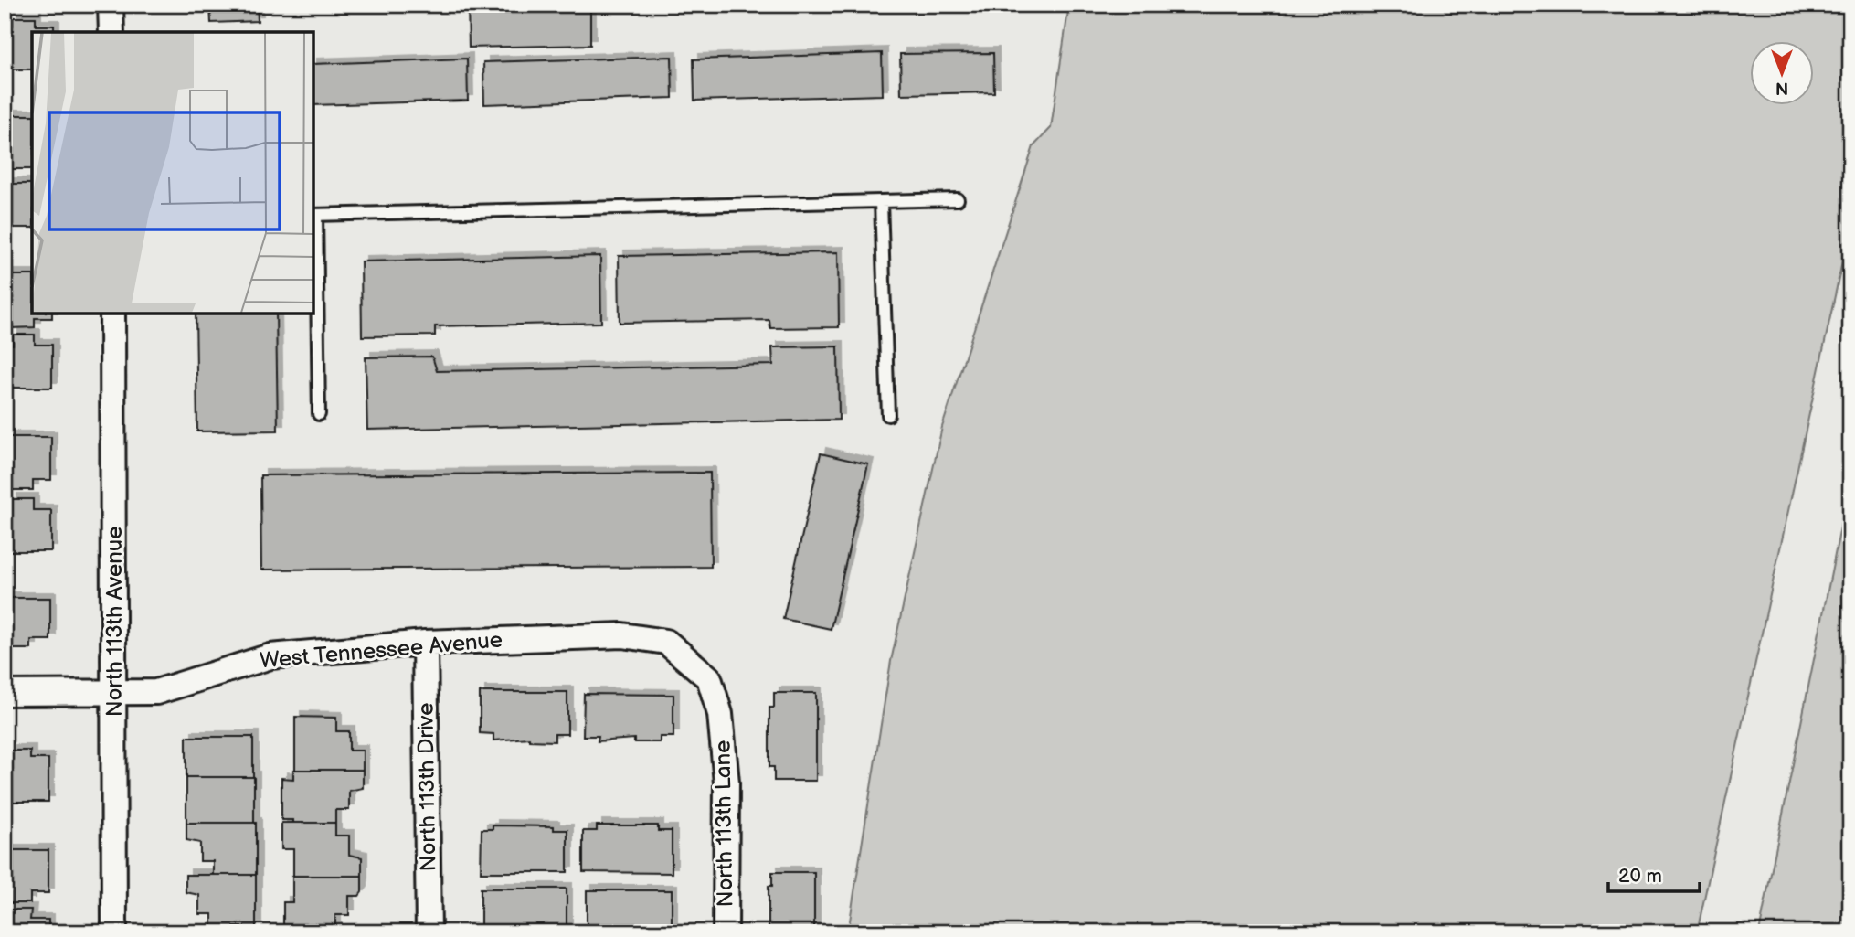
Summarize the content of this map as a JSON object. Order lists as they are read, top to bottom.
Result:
{
  "streets": {
    "street": [
      "North 113th Avenue",
      "West Tennessee Avenue",
      "North 113th Drive",
      "North 113th Lane"
    ]
  },
  "crossings": [
    ["North 113th Avenue", "West Tennessee Avenue"],
    ["West Tennessee Avenue", "North 113th Drive"],
    ["West Tennessee Avenue", "North 113th Lane"]
  ],
  "scale_bar": "20 m",
  "north": "bottom"
}
